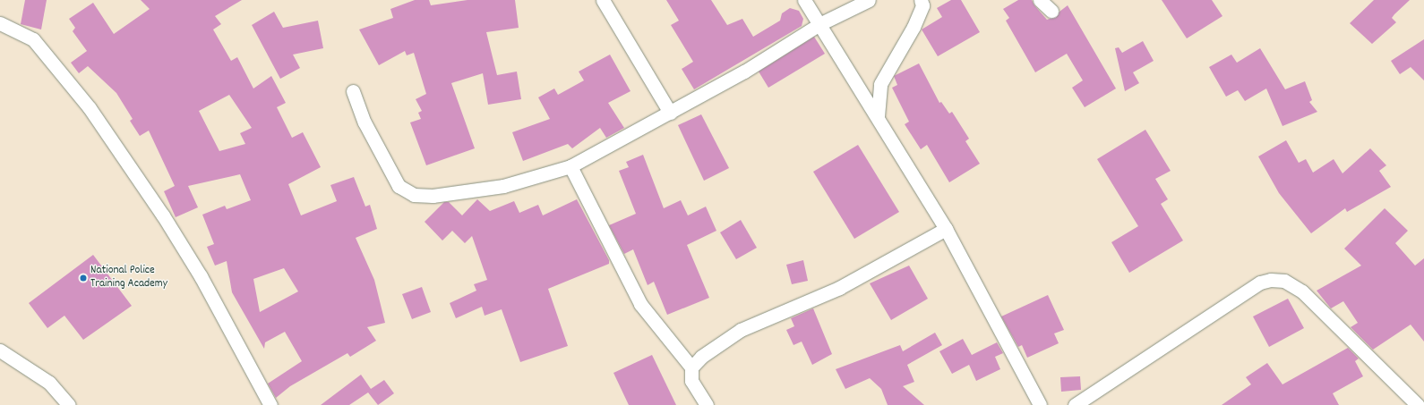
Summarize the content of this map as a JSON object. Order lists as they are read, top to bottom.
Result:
{
  "places": ["National Police Training Academy"]
}
